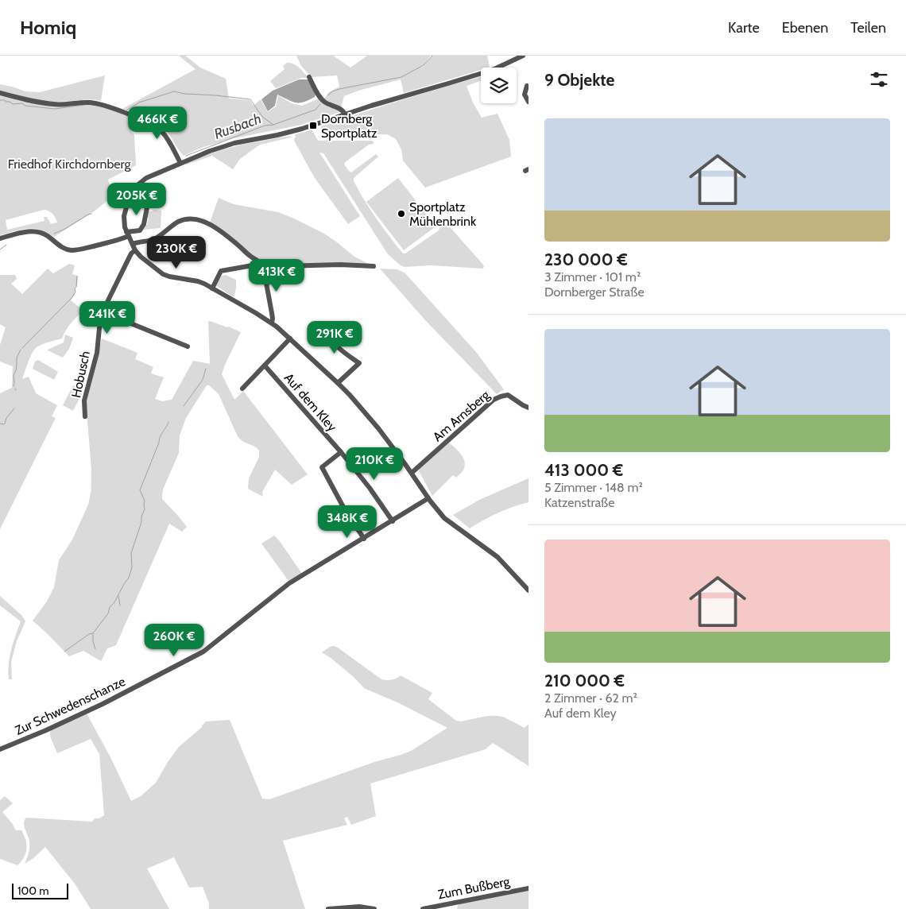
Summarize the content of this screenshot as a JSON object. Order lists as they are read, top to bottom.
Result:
{
  "streets": {
    "street": [
      "Hobusch",
      "Auf dem Kley",
      "Am Arnsberg",
      "Zur Schwedenschanze",
      "Zum Bußberg"
    ]
  },
  "crossings": [
    ["Auf dem Kley", "Zur Schwedenschanze"]
  ],
  "water": ["Rusbach"],
  "parks": ["Friedhof Kirchdornberg"],
  "places": {
    "transit": ["Dornberg Sportplatz"],
    "other": ["Sportplatz Mühlenbrink"]
  },
  "scale_bar": "100 m",
  "page": {
    "header": "Homiq",
    "nav": ["Karte", "Ebenen", "Teilen"],
    "heading": "9 Objekte",
    "list": [
      {
        "name": "230 000 €",
        "note": "3 Zimmer · 101 m² · Dornberger Straße"
      },
      {
        "name": "413 000 €",
        "note": "5 Zimmer · 148 m² · Katzenstraße"
      },
      {
        "name": "210 000 €",
        "note": "2 Zimmer · 62 m² · Auf dem Kley"
      }
    ],
    "price": [
      "466K €",
      "205K €",
      "230K €",
      "413K €",
      "241K €",
      "291K €",
      "210K €",
      "348K €",
      "260K €"
    ],
    "scale": "100 m"
  }
}
